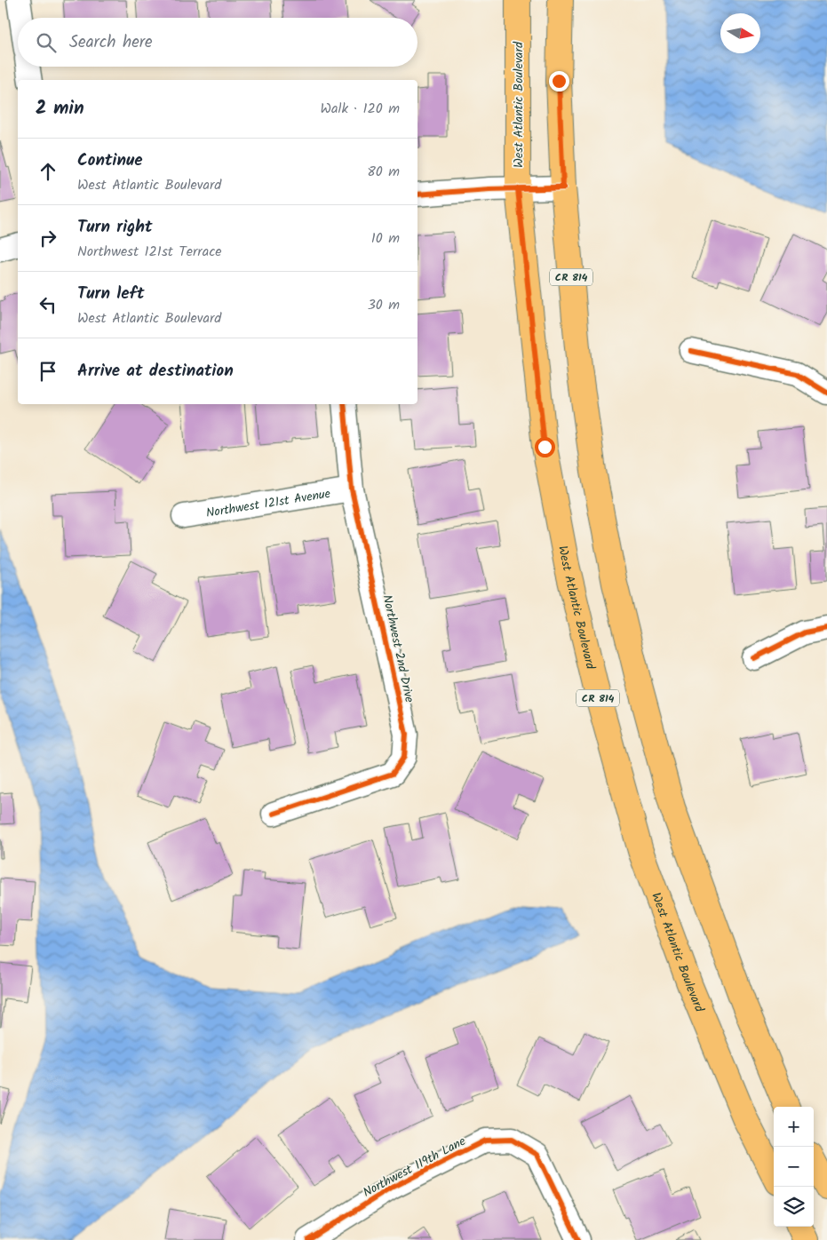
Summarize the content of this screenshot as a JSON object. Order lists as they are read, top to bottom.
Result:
{
  "streets": {
    "main road": ["West Atlantic Boulevard", "CR 814"],
    "street": ["Northwest 121st Avenue", "Northwest 2nd Drive", "Northwest 119th Lane"]
  },
  "crossings": [
    ["Northwest 121st Avenue", "Northwest 2nd Drive"]
  ],
  "north": "right",
  "page": {
    "search": "Search here",
    "heading": ["2 min", "Walk · 120 m"],
    "list": [
      ["Continue", "West Atlantic Boulevard", "80 m"],
      ["Turn right", "Northwest 121st Terrace", "10 m"],
      ["Turn left", "West Atlantic Boulevard", "30 m"],
      "Arrive at destination"
    ],
    "map_buttons": ["+", "−"]
  }
}
